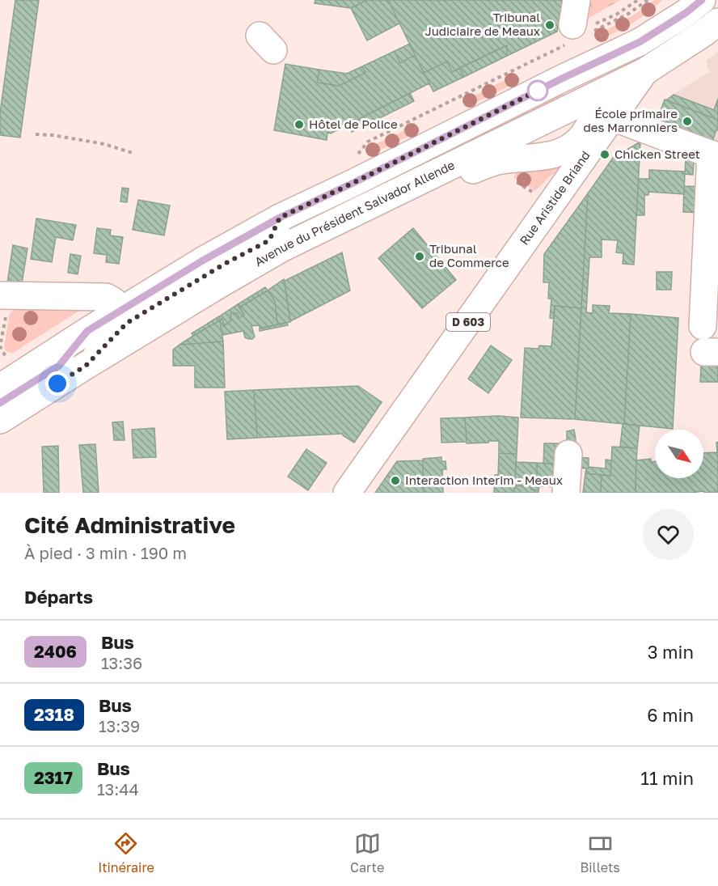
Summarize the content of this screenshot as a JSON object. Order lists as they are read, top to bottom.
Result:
{
  "streets": {
    "main road": ["Rue Aristide Briand", "Avenue du Président Salvador Allende", "D 603"]
  },
  "crossings": [
    ["Rue Aristide Briand", "Avenue du Président Salvador Allende"]
  ],
  "places": [
    "Tribunal Judiciaire de Meaux",
    "École primaire des Marronniers",
    "Hôtel de Police",
    "Chicken Street",
    "Tribunal de Commerce",
    "Interaction Interim - Meaux"
  ],
  "lines": ["bus line 2406"],
  "north": "bottom right",
  "page": {
    "heading": [
      ["Cité Administrative", "À pied · 3 min · 190 m"],
      "Départs"
    ],
    "list": [
      {
        "mark": "2406",
        "name": "Bus",
        "note": "13:36",
        "value": "3 min"
      },
      {
        "mark": "2318",
        "name": "Bus",
        "note": "13:39",
        "value": "6 min"
      },
      {
        "mark": "2317",
        "name": "Bus",
        "note": "13:44",
        "value": "11 min"
      }
    ],
    "tabs": ["Itinéraire", "Carte", "Billets"]
  }
}
